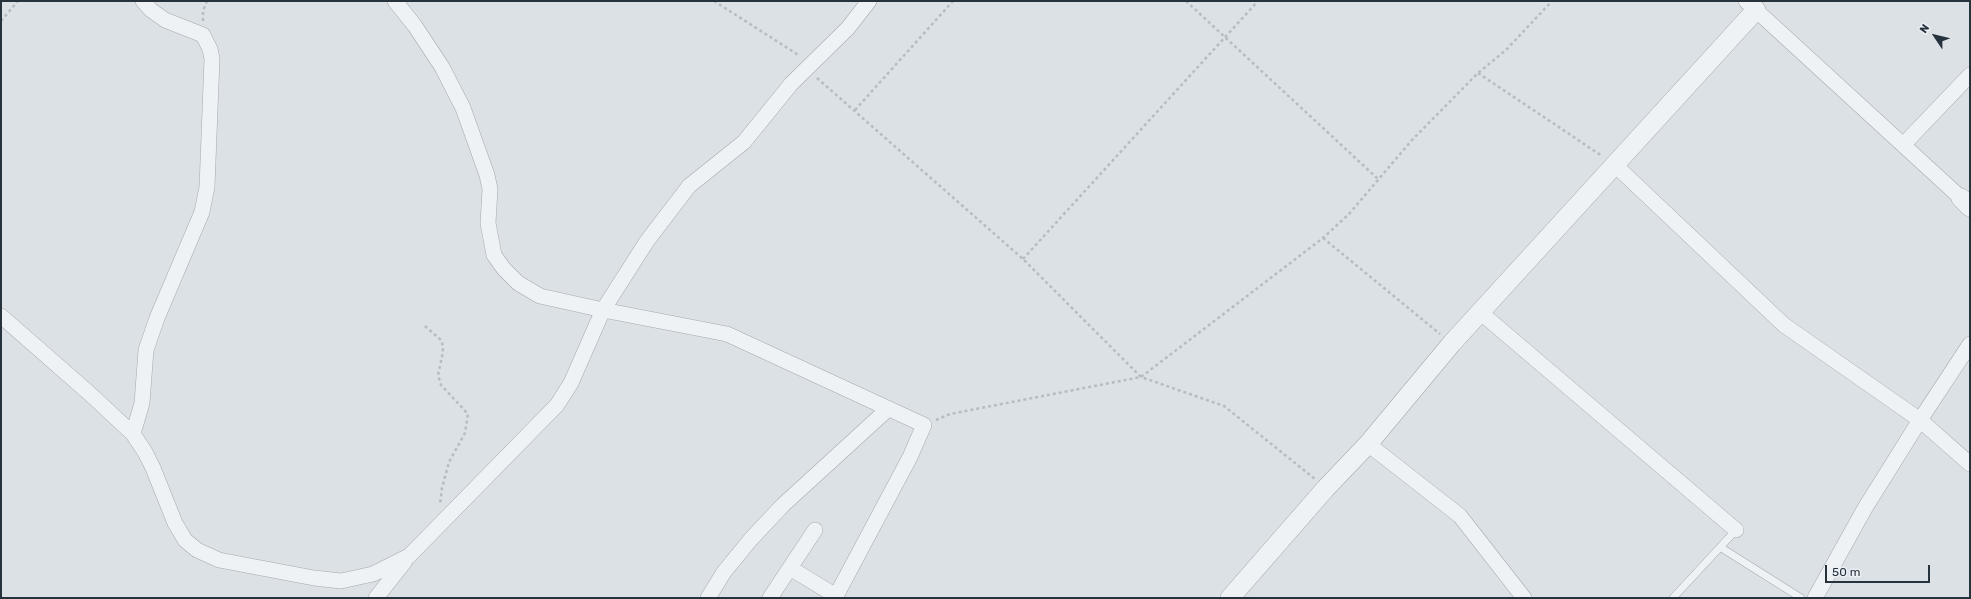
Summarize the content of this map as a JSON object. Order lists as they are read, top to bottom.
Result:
{
  "scale_bar": "50 m",
  "north": "top left"
}
